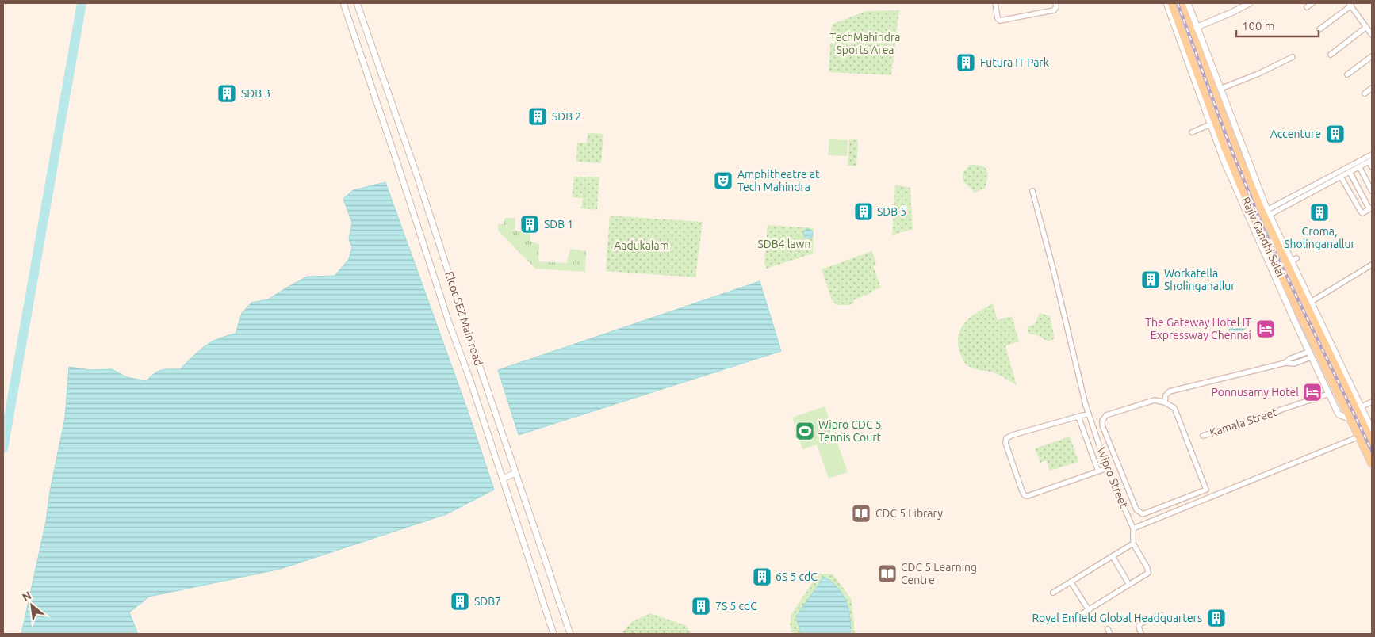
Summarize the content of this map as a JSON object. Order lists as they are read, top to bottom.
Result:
{
  "streets": {
    "main road": ["Rajiv Gandhi Salai"],
    "street": ["Elcot SEZ Main road", "Kamala Street", "Wipro Street"]
  },
  "parks": ["TechMahindra Sports Area", "SDB4 lawn", "Aadukalam"],
  "places": {
    "building": [
      "Futura IT Park",
      "SDB 3",
      "SDB 2",
      "Accenture",
      "SDB 5",
      "Croma, Sholinganallur",
      "SDB 1",
      "Workafella Sholinganallur",
      "6S 5 cdC",
      "SDB7",
      "7S 5 cdC",
      "Royal Enfield Global Headquarters"
    ],
    "theatre": ["Amphitheatre at Tech Mahindra"],
    "hotel": ["The Gateway Hotel IT Expressway Chennai", "Ponnusamy Hotel"],
    "sports": ["Wipro CDC 5 Tennis Court"],
    "library": ["CDC 5 Library", "CDC 5 Learning Centre"]
  },
  "scale_bar": "100 m",
  "north": "top left"
}
